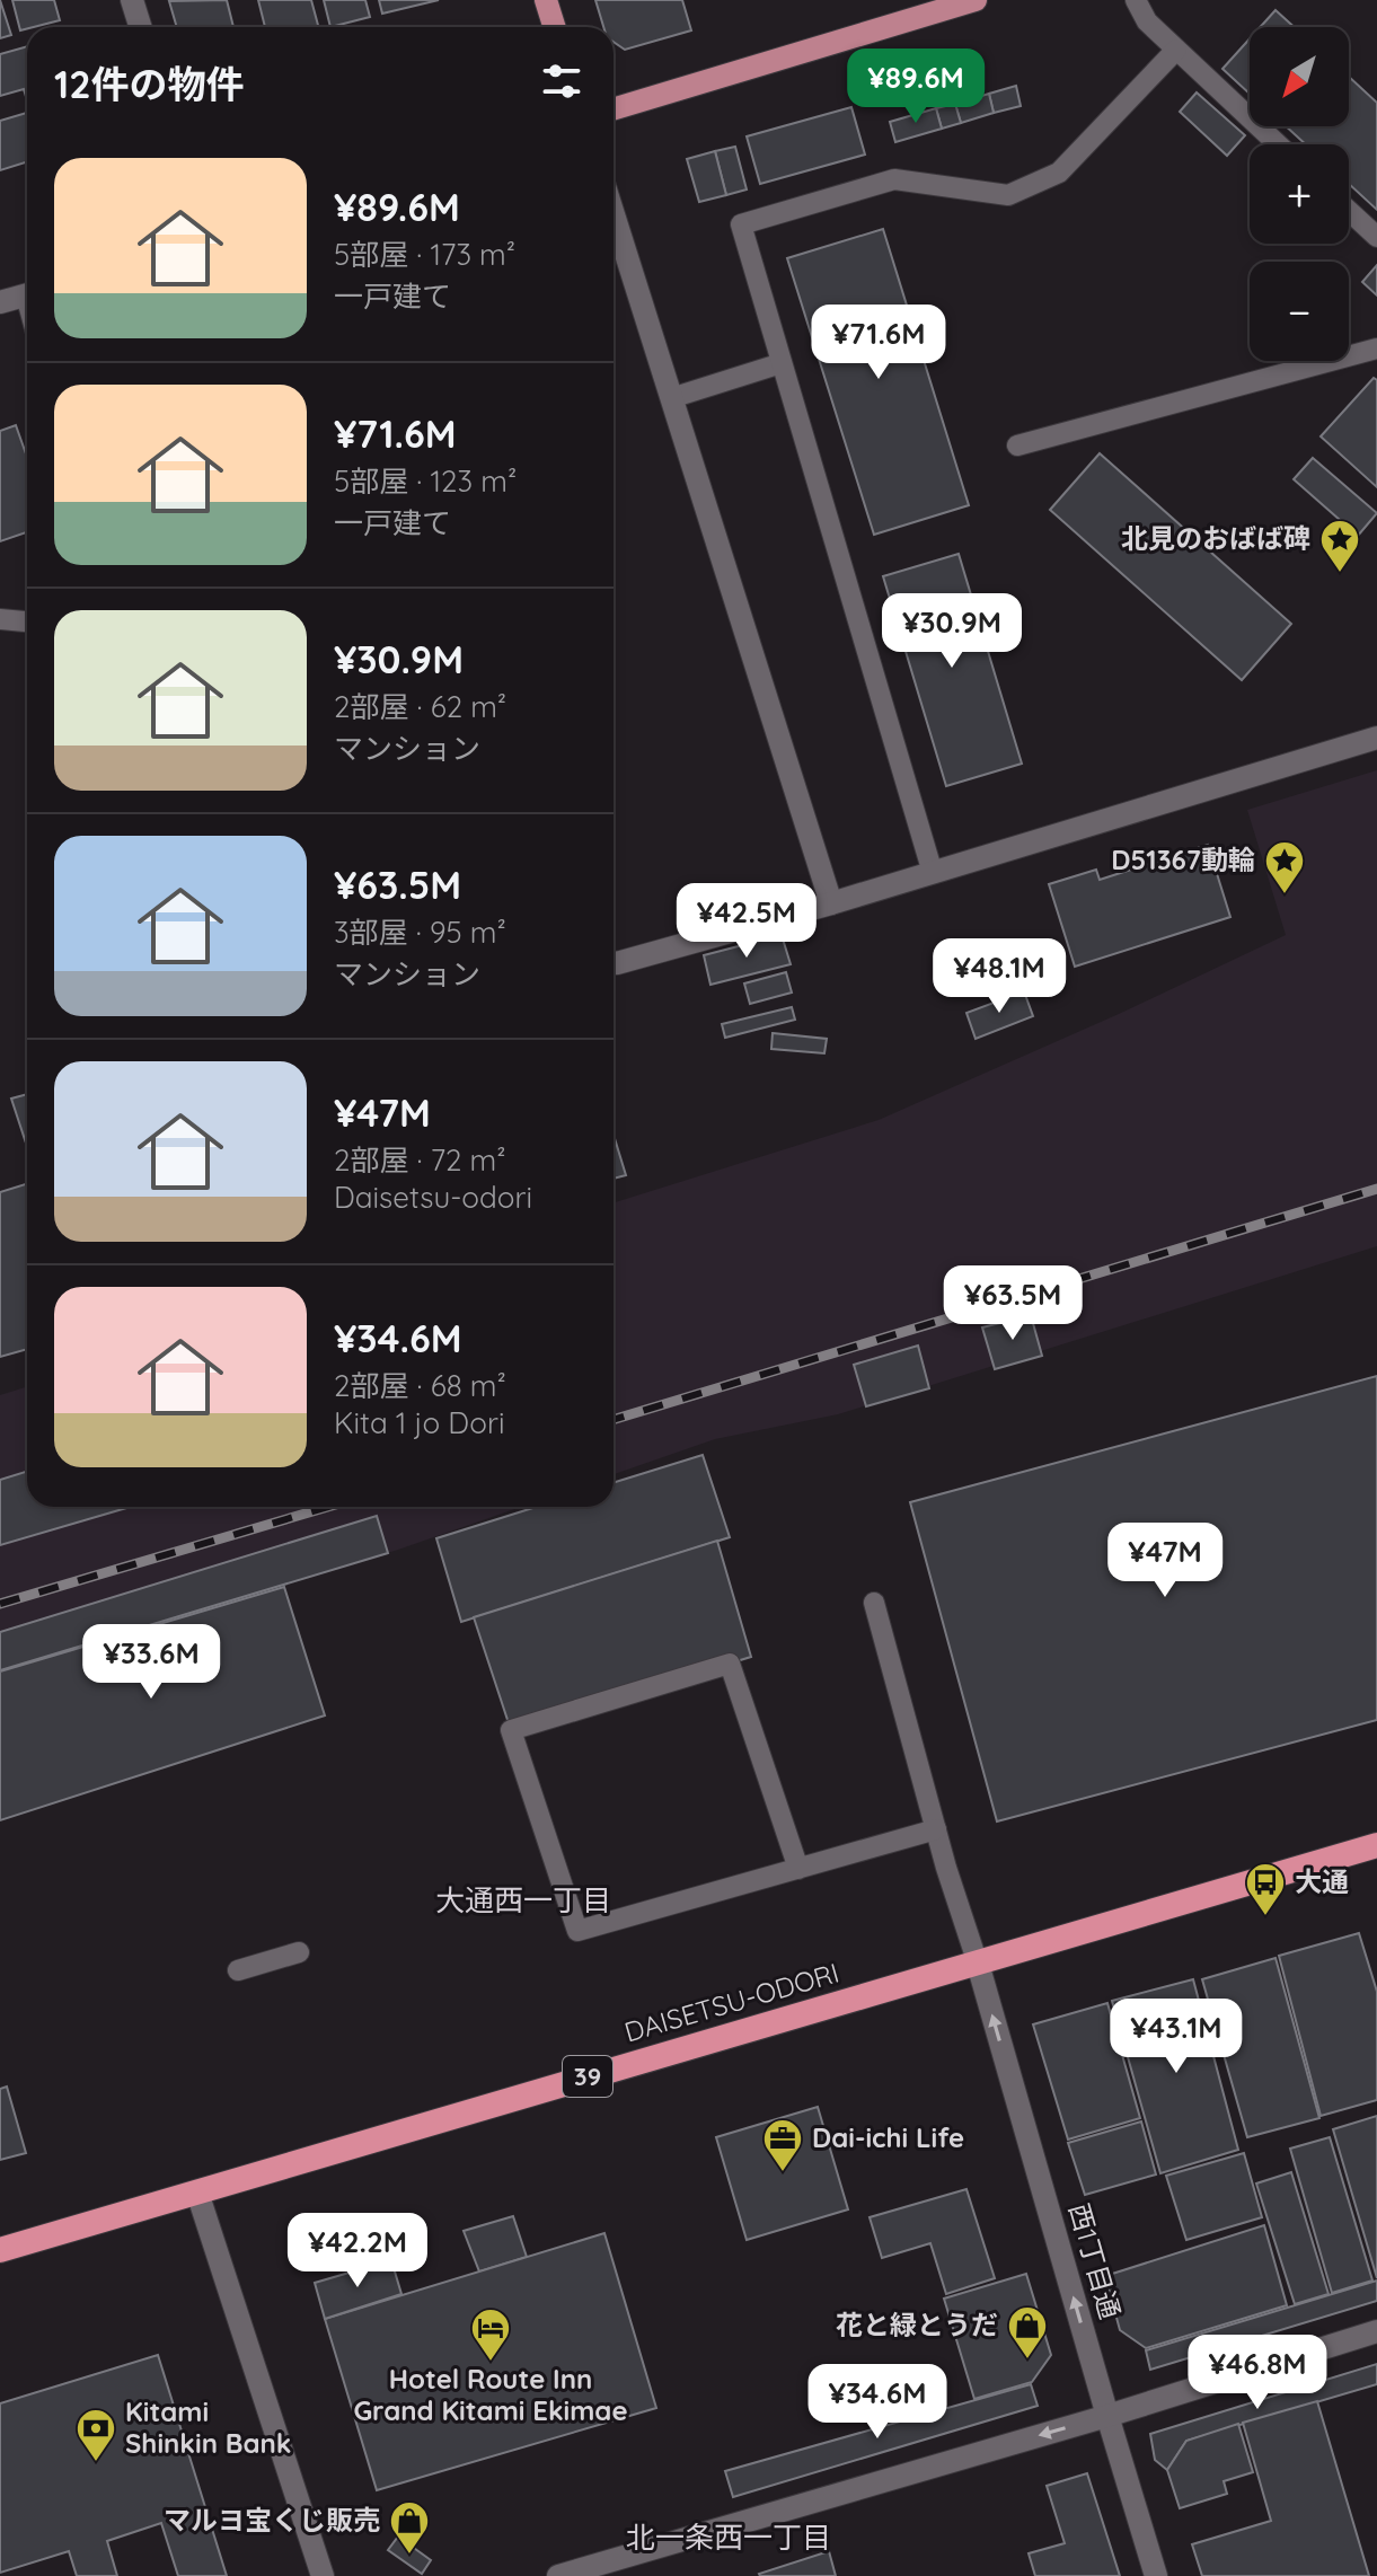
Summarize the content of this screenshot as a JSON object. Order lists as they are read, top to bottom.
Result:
{
  "streets": {
    "highway": ["DAISETSU-ODORI", "39"],
    "street": ["西1丁目通"]
  },
  "crossings": [
    ["DAISETSU-ODORI", "西1丁目通"]
  ],
  "one_way": ["西1丁目通"],
  "districts": ["大通西一丁目", "北一条西一丁目"],
  "places": {
    "place": ["北見のおばば碑", "D51367動輪"],
    "bus stop": ["大通"],
    "office": ["Dai-ichi Life"],
    "shop": ["花と緑とうだ", "マルヨ宝くじ販売"],
    "hotel": ["Hotel Route Inn Grand Kitami Ekimae"],
    "bank": ["Kitami Shinkin Bank"]
  },
  "north": "bottom left",
  "page": {
    "map_buttons": ["+", "−"],
    "heading": "12件の物件",
    "price": [
      "¥89.6M",
      "¥71.6M",
      "¥30.9M",
      "¥42.5M",
      "¥48.1M",
      "¥63.5M",
      "¥47M",
      "¥33.6M",
      "¥43.1M",
      "¥42.2M",
      "¥46.8M",
      "¥34.6M"
    ],
    "list": [
      {
        "name": "¥89.6M",
        "note": "5部屋 · 173 m² · 一戸建て"
      },
      {
        "name": "¥71.6M",
        "note": "5部屋 · 123 m² · 一戸建て"
      },
      {
        "name": "¥30.9M",
        "note": "2部屋 · 62 m² · マンション"
      },
      {
        "name": "¥63.5M",
        "note": "3部屋 · 95 m² · マンション"
      },
      {
        "name": "¥47M",
        "note": "2部屋 · 72 m² · Daisetsu-odori"
      },
      {
        "name": "¥34.6M",
        "note": "2部屋 · 68 m² · Kita 1 jo Dori"
      }
    ]
  }
}
